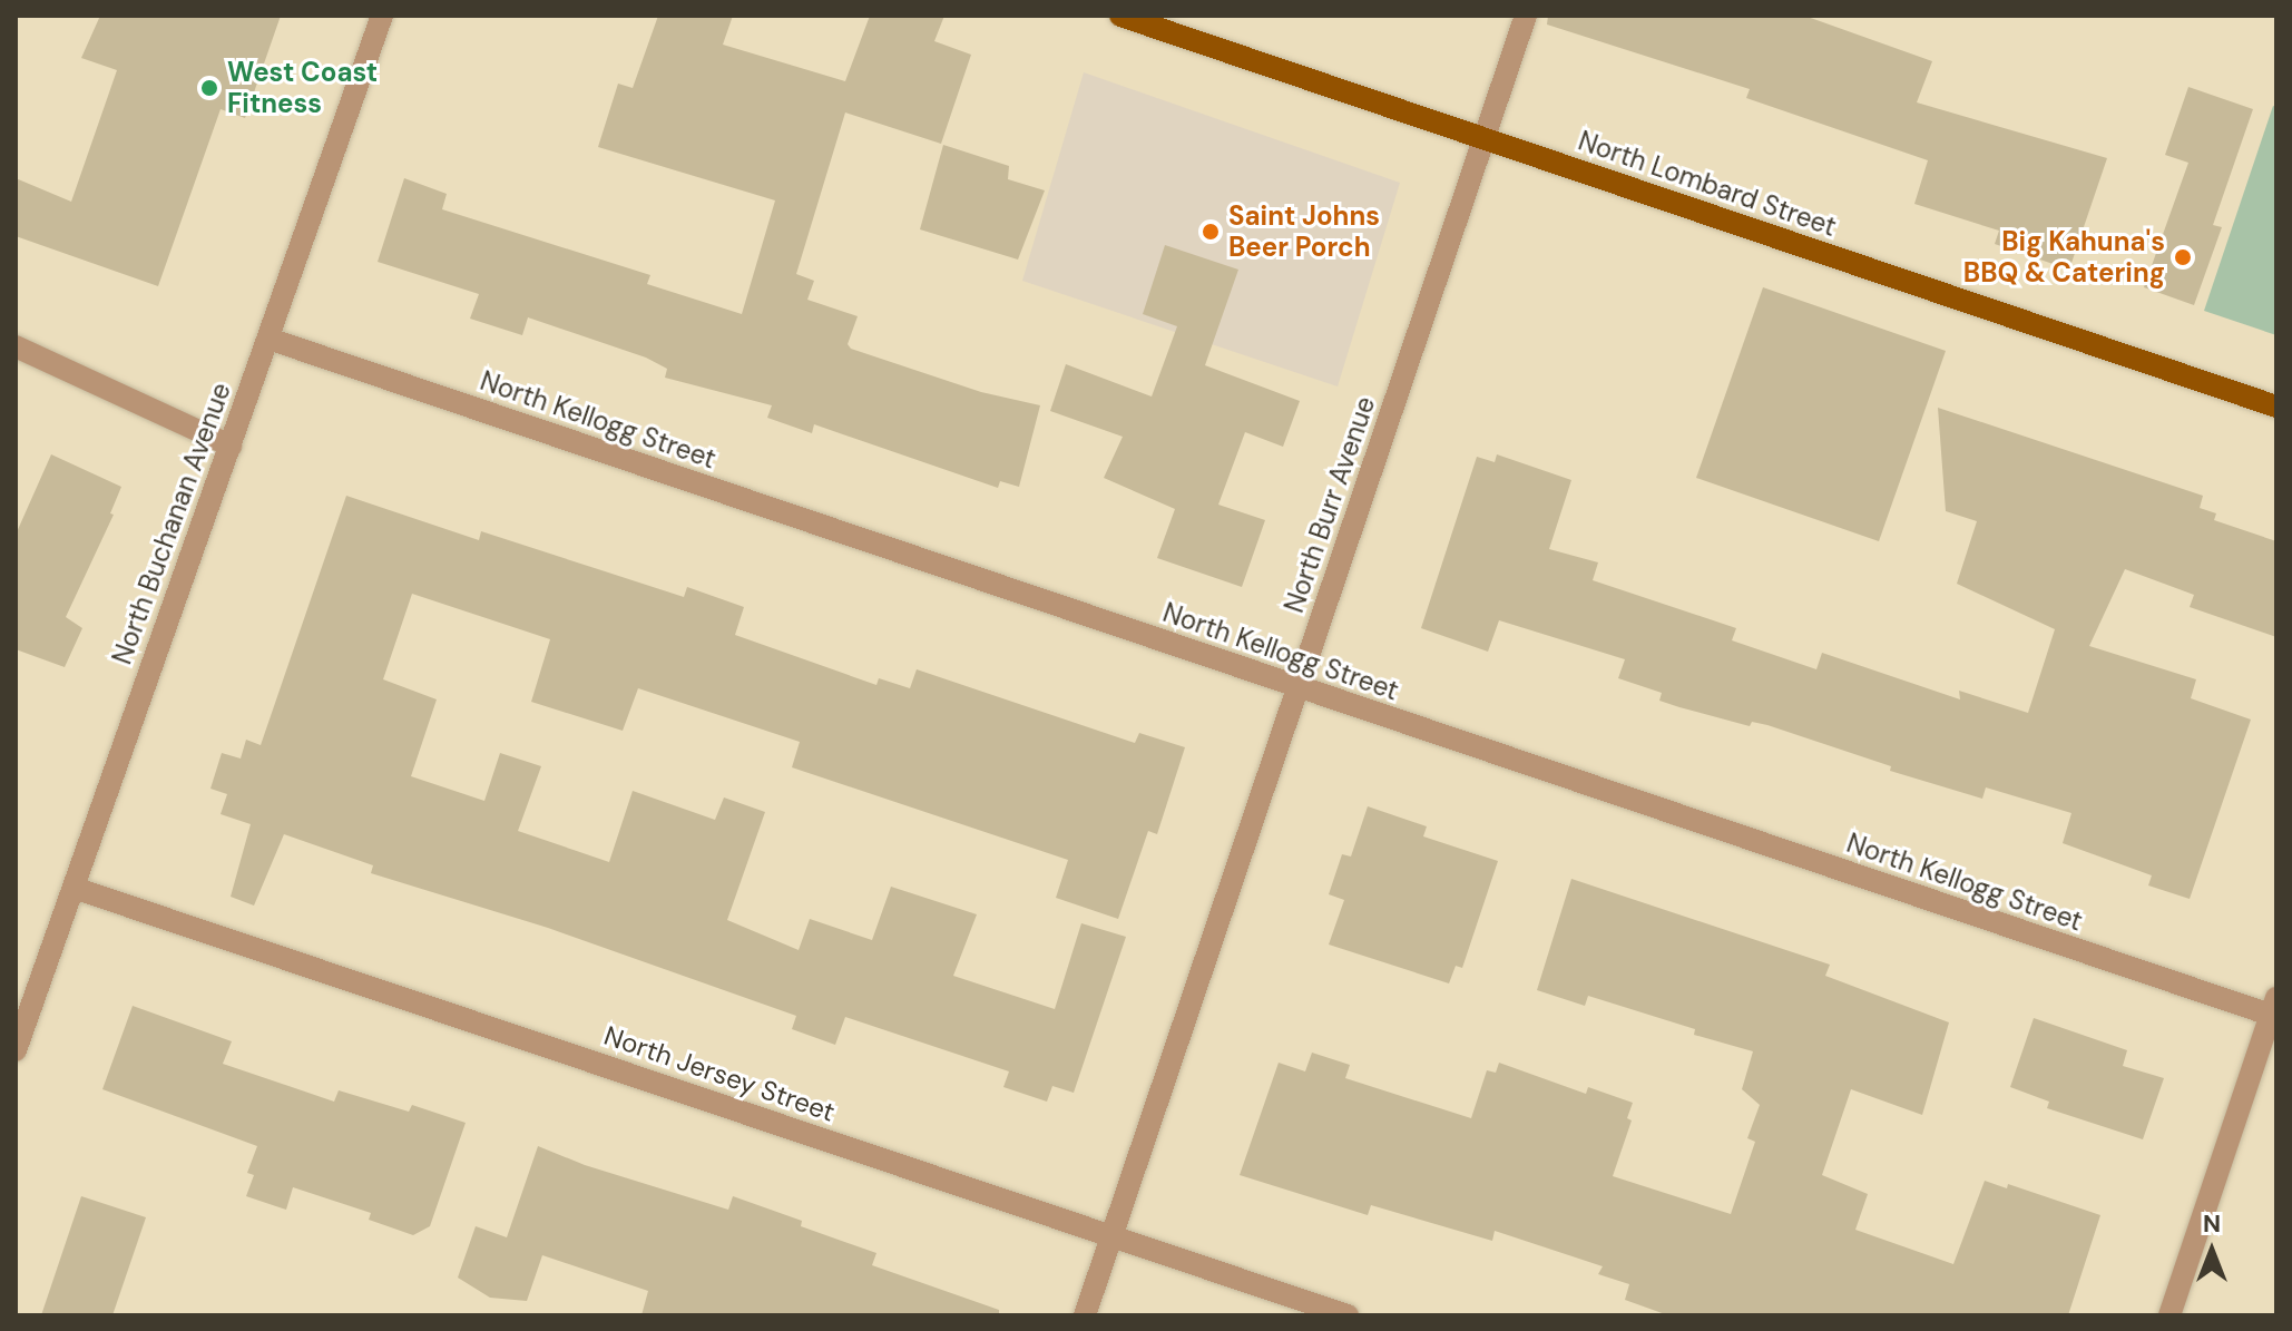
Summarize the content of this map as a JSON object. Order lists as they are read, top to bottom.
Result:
{
  "streets": {
    "main road": ["North Lombard Street"],
    "street": [
      "North Kellogg Street",
      "North Burr Avenue",
      "North Buchanan Avenue",
      "North Jersey Street"
    ]
  },
  "crossings": [
    ["North Lombard Street", "North Burr Avenue"],
    ["North Kellogg Street", "North Burr Avenue"],
    ["North Kellogg Street", "North Buchanan Avenue"],
    ["North Burr Avenue", "North Jersey Street"],
    ["North Buchanan Avenue", "North Jersey Street"]
  ],
  "places": ["West Coast Fitness", "Saint Johns Beer Porch", "Big Kahuna's BBQ & Catering"],
  "north": "top"
}
